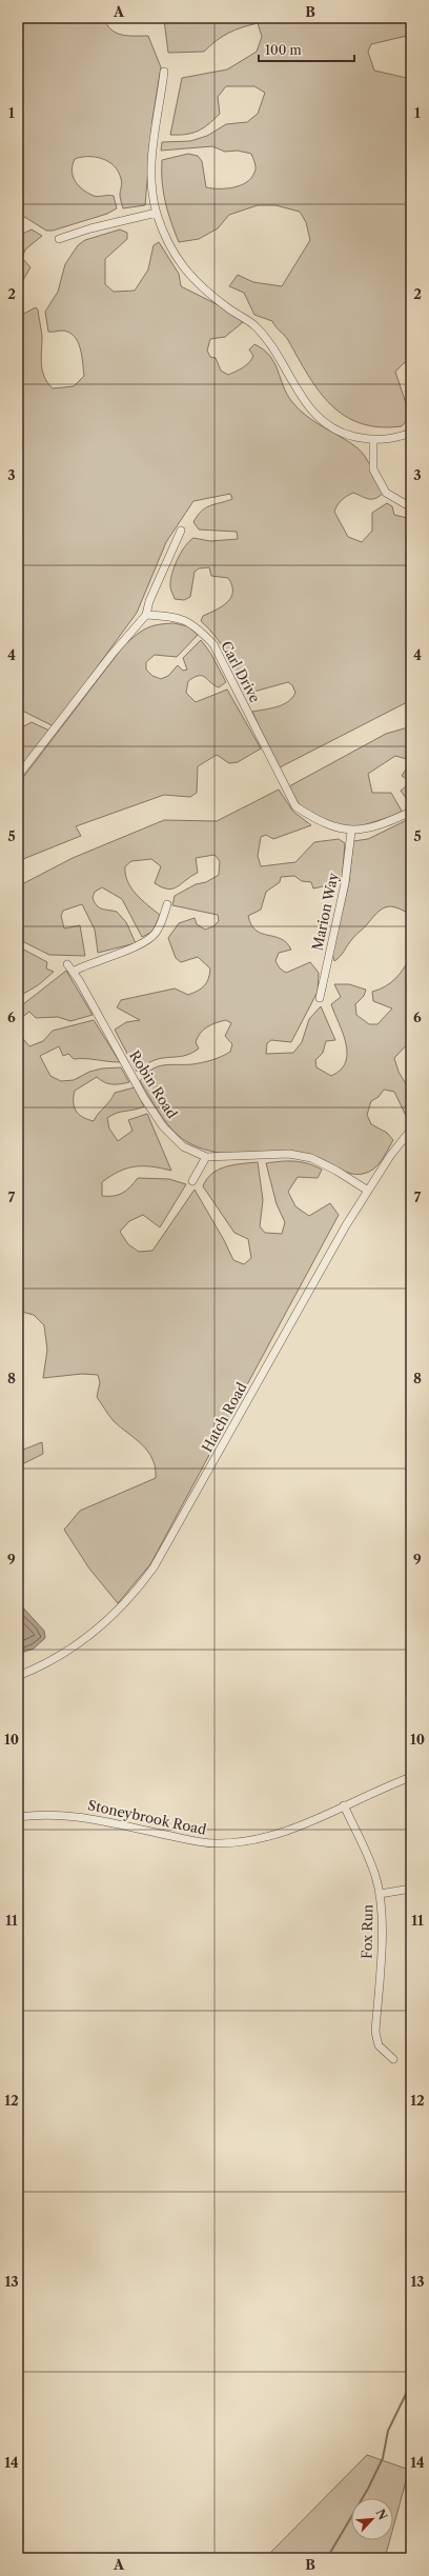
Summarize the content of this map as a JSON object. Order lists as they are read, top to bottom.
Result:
{
  "streets": {
    "street": [
      "Carl Drive",
      "Marion Way",
      "Robin Road",
      "Hatch Road",
      "Stoneybrook Road",
      "Fox Run"
    ]
  },
  "crossings": [
    ["Carl Drive", "Marion Way"],
    ["Robin Road", "Hatch Road"],
    ["Stoneybrook Road", "Fox Run"]
  ],
  "scale_bar": "100 m",
  "north": "top right",
  "grid": {
    "columns": ["A", "B"],
    "rows": [
      "1",
      "2",
      "3",
      "4",
      "5",
      "6",
      "7",
      "8",
      "9",
      "10",
      "11",
      "12",
      "13",
      "14"
    ]
  }
}
